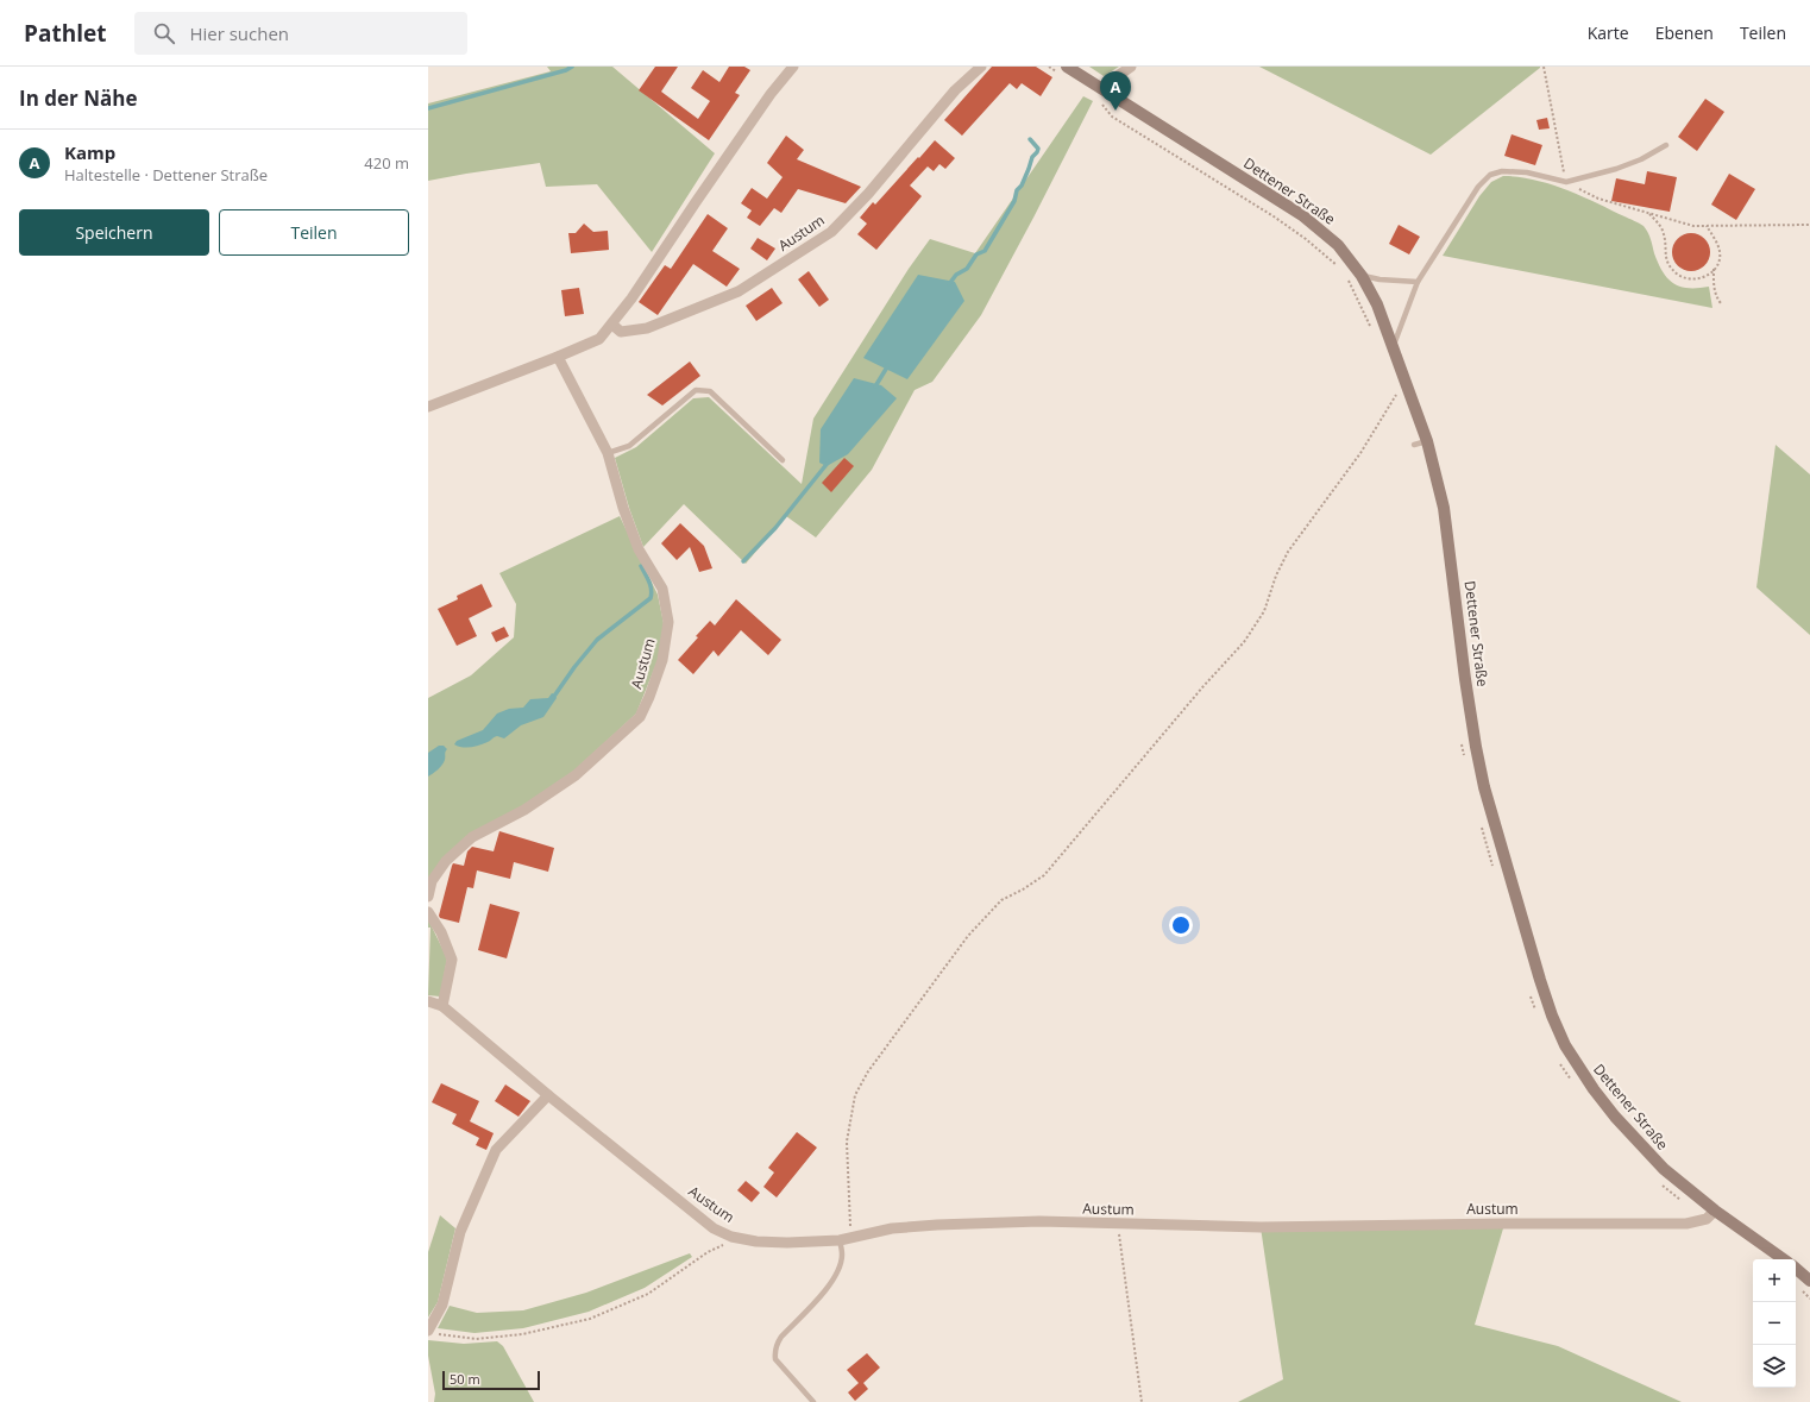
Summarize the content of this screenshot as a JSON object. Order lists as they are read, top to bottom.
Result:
{
  "streets": {
    "street": ["Dettener Straße", "Austum"]
  },
  "crossings": [
    ["Dettener Straße", "Austum"]
  ],
  "scale_bar": "50 m",
  "page": {
    "header": "Pathlet",
    "search": "Hier suchen",
    "nav": ["Karte", "Ebenen", "Teilen"],
    "heading": "In der Nähe",
    "pins": "A",
    "list": [
      {
        "mark": "A",
        "name": "Kamp",
        "note": "Haltestelle · Dettener Straße",
        "value": "420 m"
      }
    ],
    "buttons": ["Speichern", "Teilen"],
    "map_buttons": ["+", "−"],
    "scale": "50 m"
  }
}
